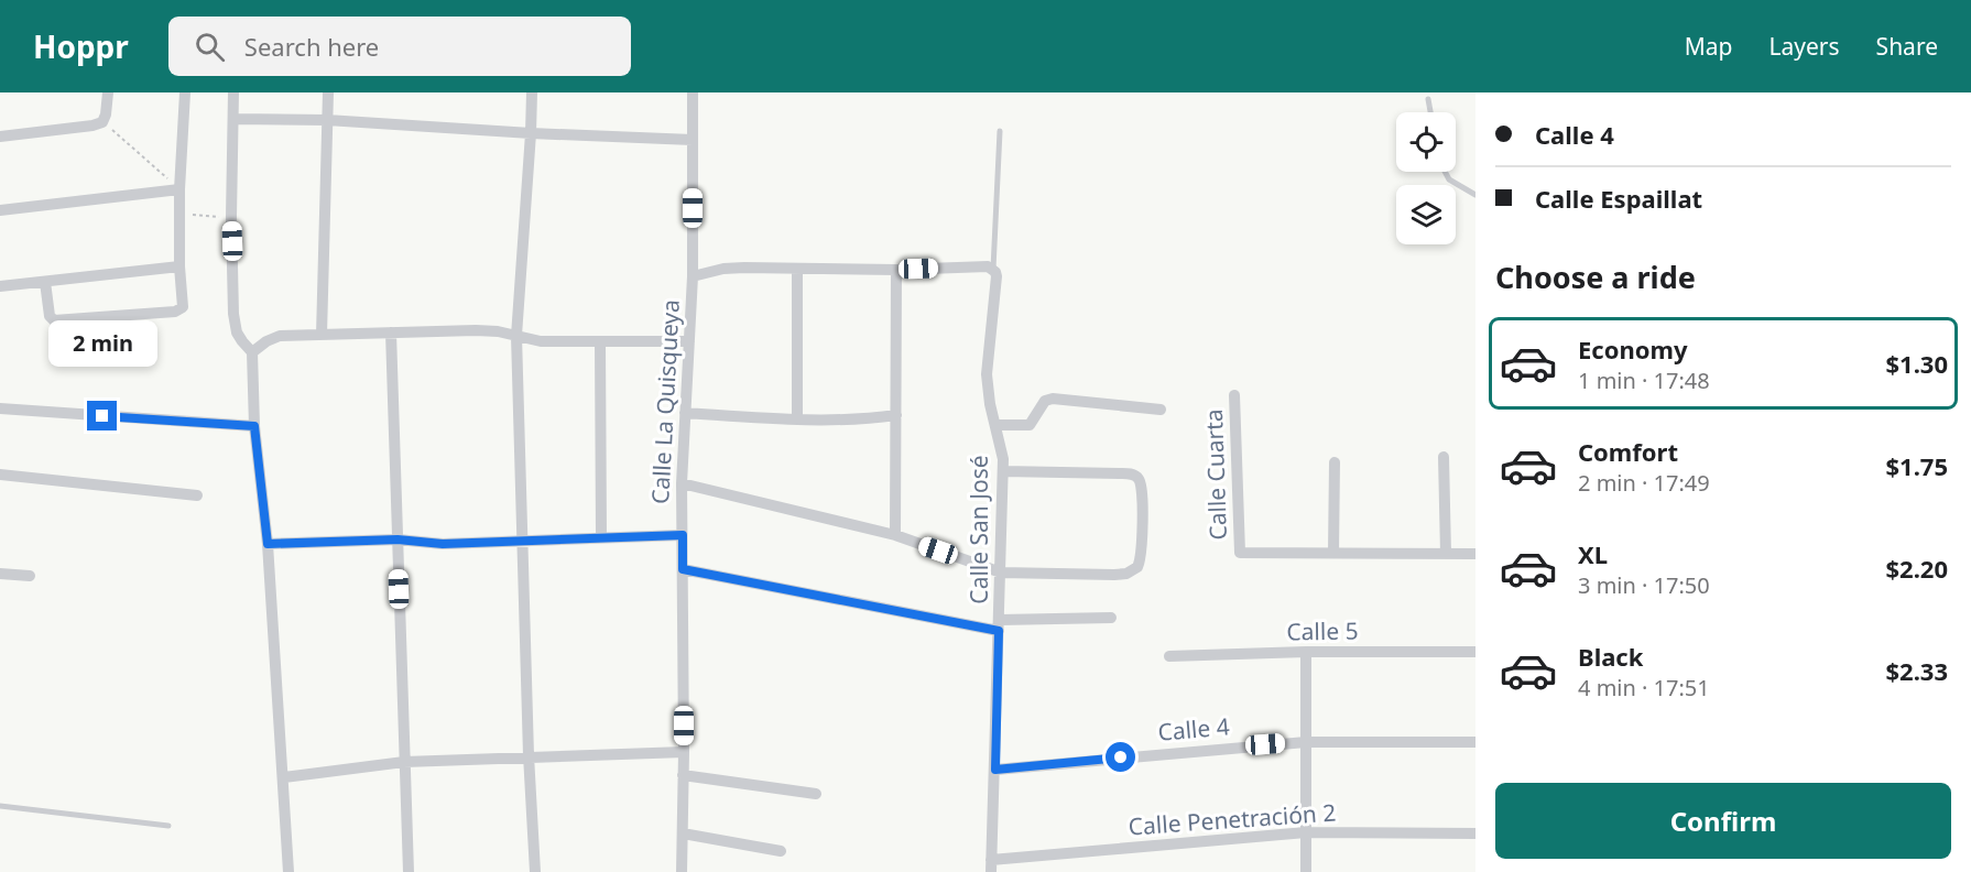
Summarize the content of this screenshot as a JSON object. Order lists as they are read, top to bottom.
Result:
{
  "streets": {
    "street": [
      "Calle La Quisqueya",
      "Calle Cuarta",
      "Calle San José",
      "Calle 5",
      "Calle 4",
      "Calle Penetración 2"
    ]
  },
  "crossings": [
    ["Calle San José", "Calle 4"],
    ["Calle San José", "Calle Penetración 2"]
  ],
  "page": {
    "header": "Hoppr",
    "search": "Search here",
    "nav": ["Map", "Layers", "Share"],
    "banner": ["Calle 4", "Calle Espaillat"],
    "heading": "Choose a ride",
    "list": [
      {
        "name": "Economy",
        "note": "1 min · 17:48",
        "value": "$1.30"
      },
      {
        "name": "Comfort",
        "note": "2 min · 17:49",
        "value": "$1.75"
      },
      {
        "name": "XL",
        "note": "3 min · 17:50",
        "value": "$2.20"
      },
      {
        "name": "Black",
        "note": "4 min · 17:51",
        "value": "$2.33"
      }
    ],
    "bubble": "2 min",
    "buttons": "Confirm"
  }
}
